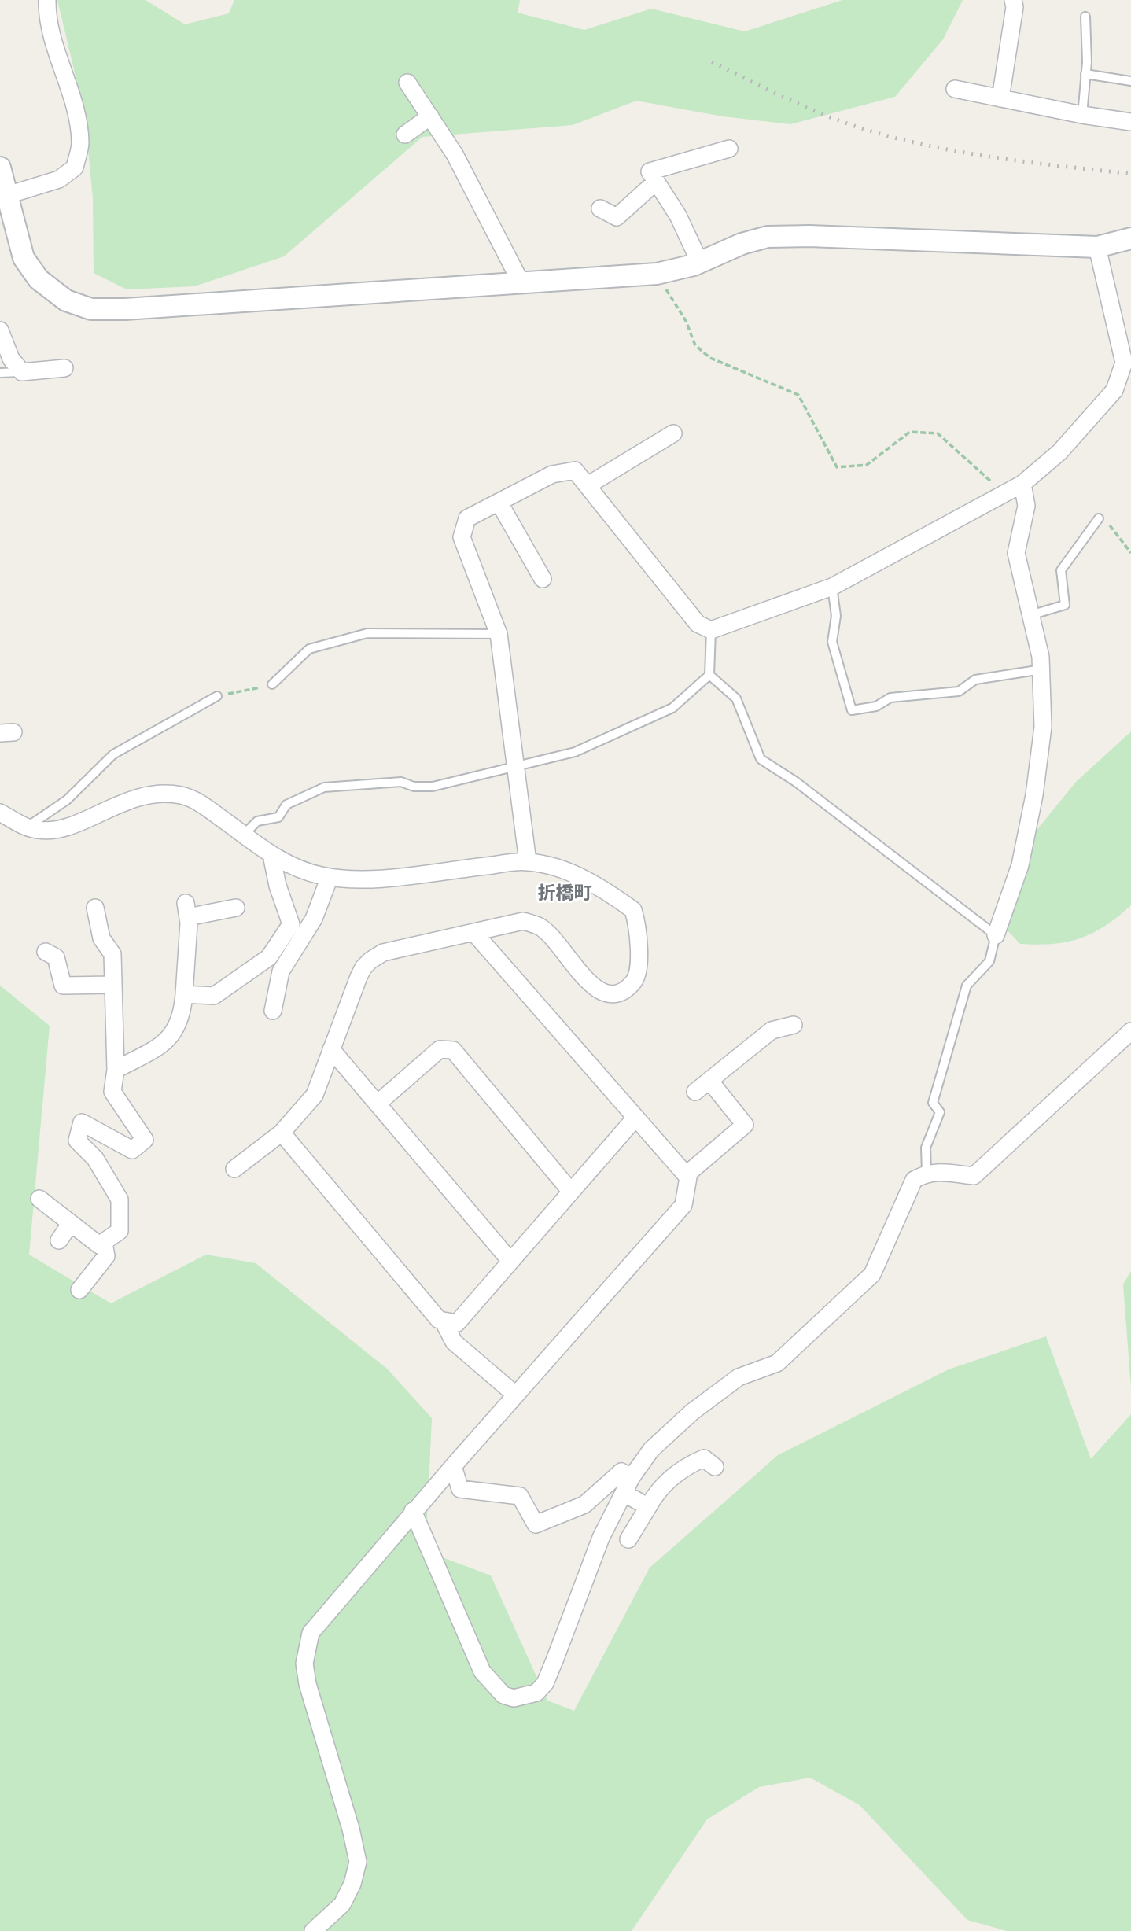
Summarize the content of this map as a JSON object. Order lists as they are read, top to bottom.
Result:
{
  "districts": ["折橋町"]
}
